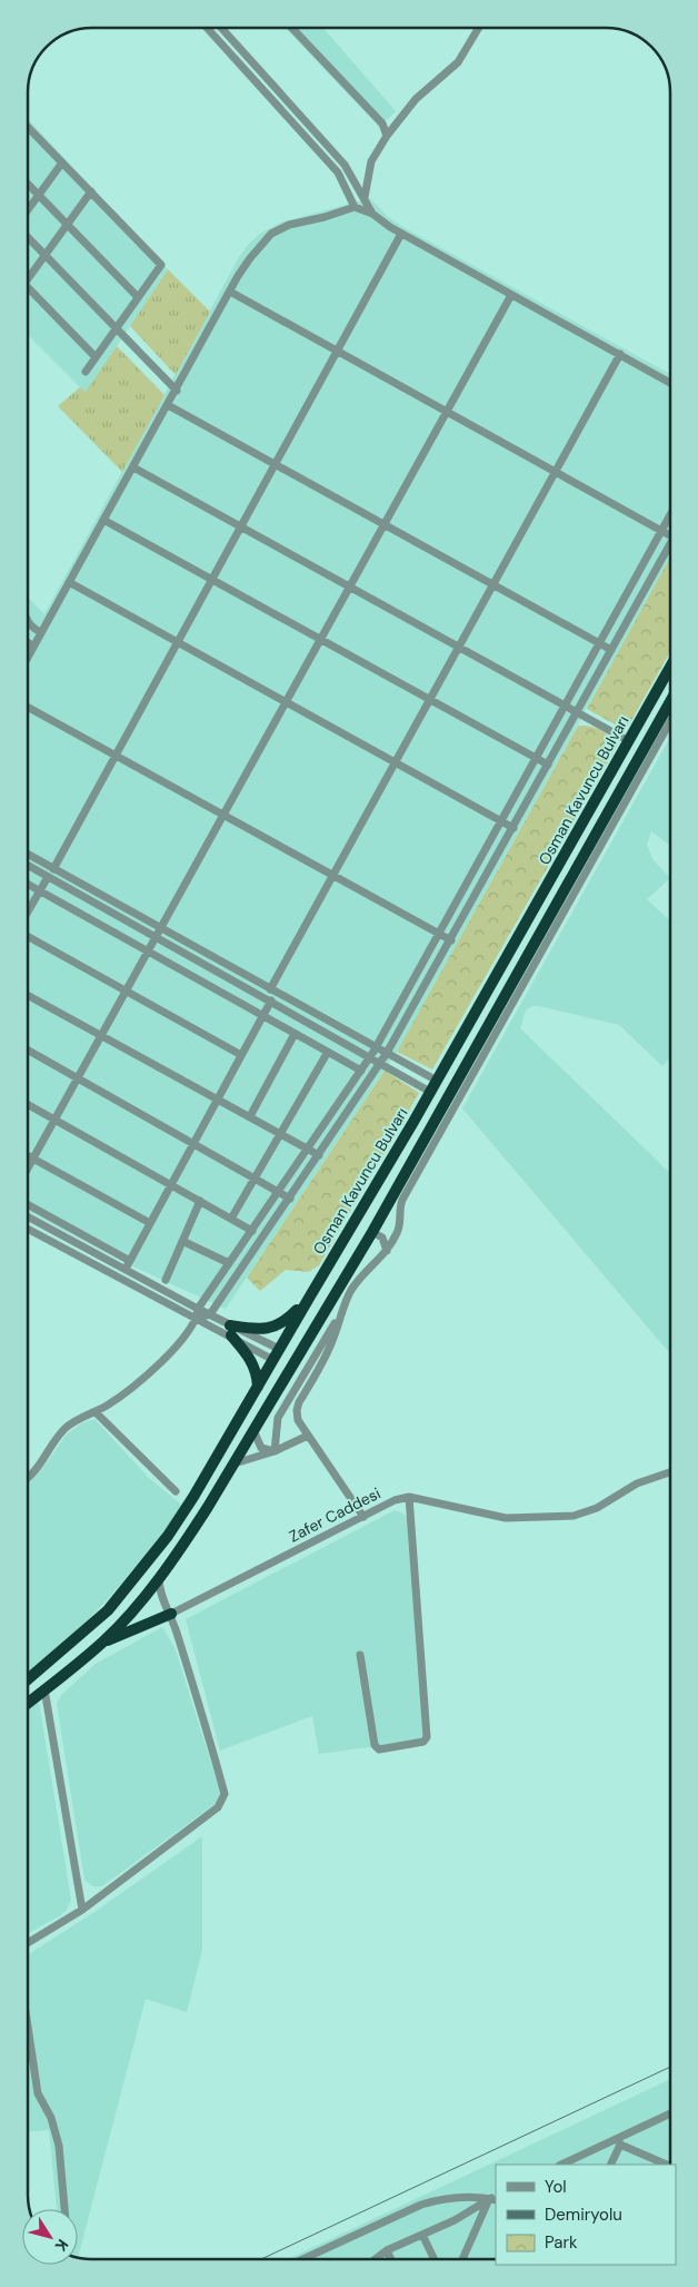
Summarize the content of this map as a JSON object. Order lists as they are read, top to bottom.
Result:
{
  "streets": {
    "highway": ["Osman Kavuncu Bulvarı"],
    "street": ["Zafer Caddesi"]
  },
  "legend": ["Yol", "Demiryolu", "Park"],
  "north": "bottom right"
}
